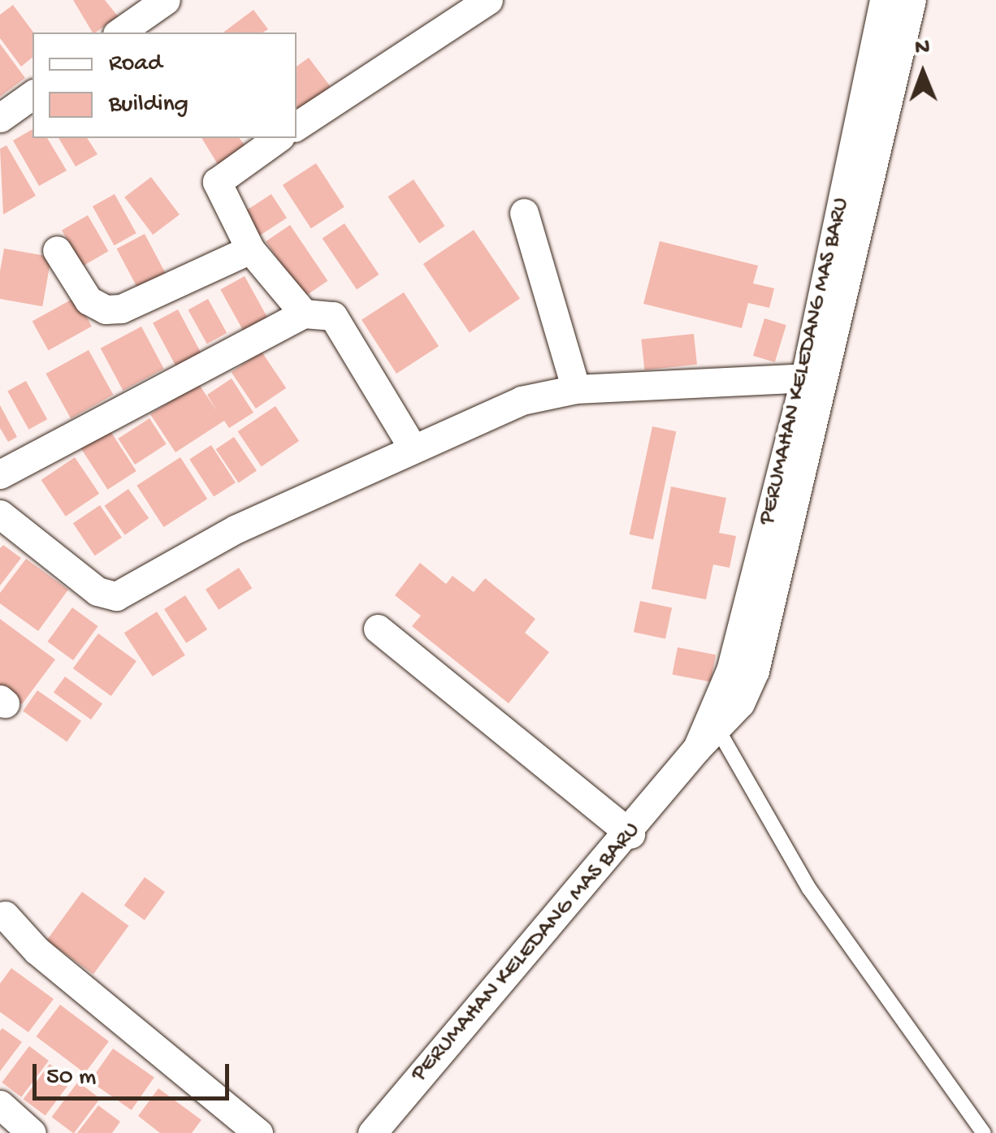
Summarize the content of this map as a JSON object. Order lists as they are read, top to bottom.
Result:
{
  "streets": {
    "street": ["PERUMAHAN KELEDANG MAS BARU"]
  },
  "legend": ["Road", "Building"],
  "scale_bar": "50 m",
  "north": "top"
}
